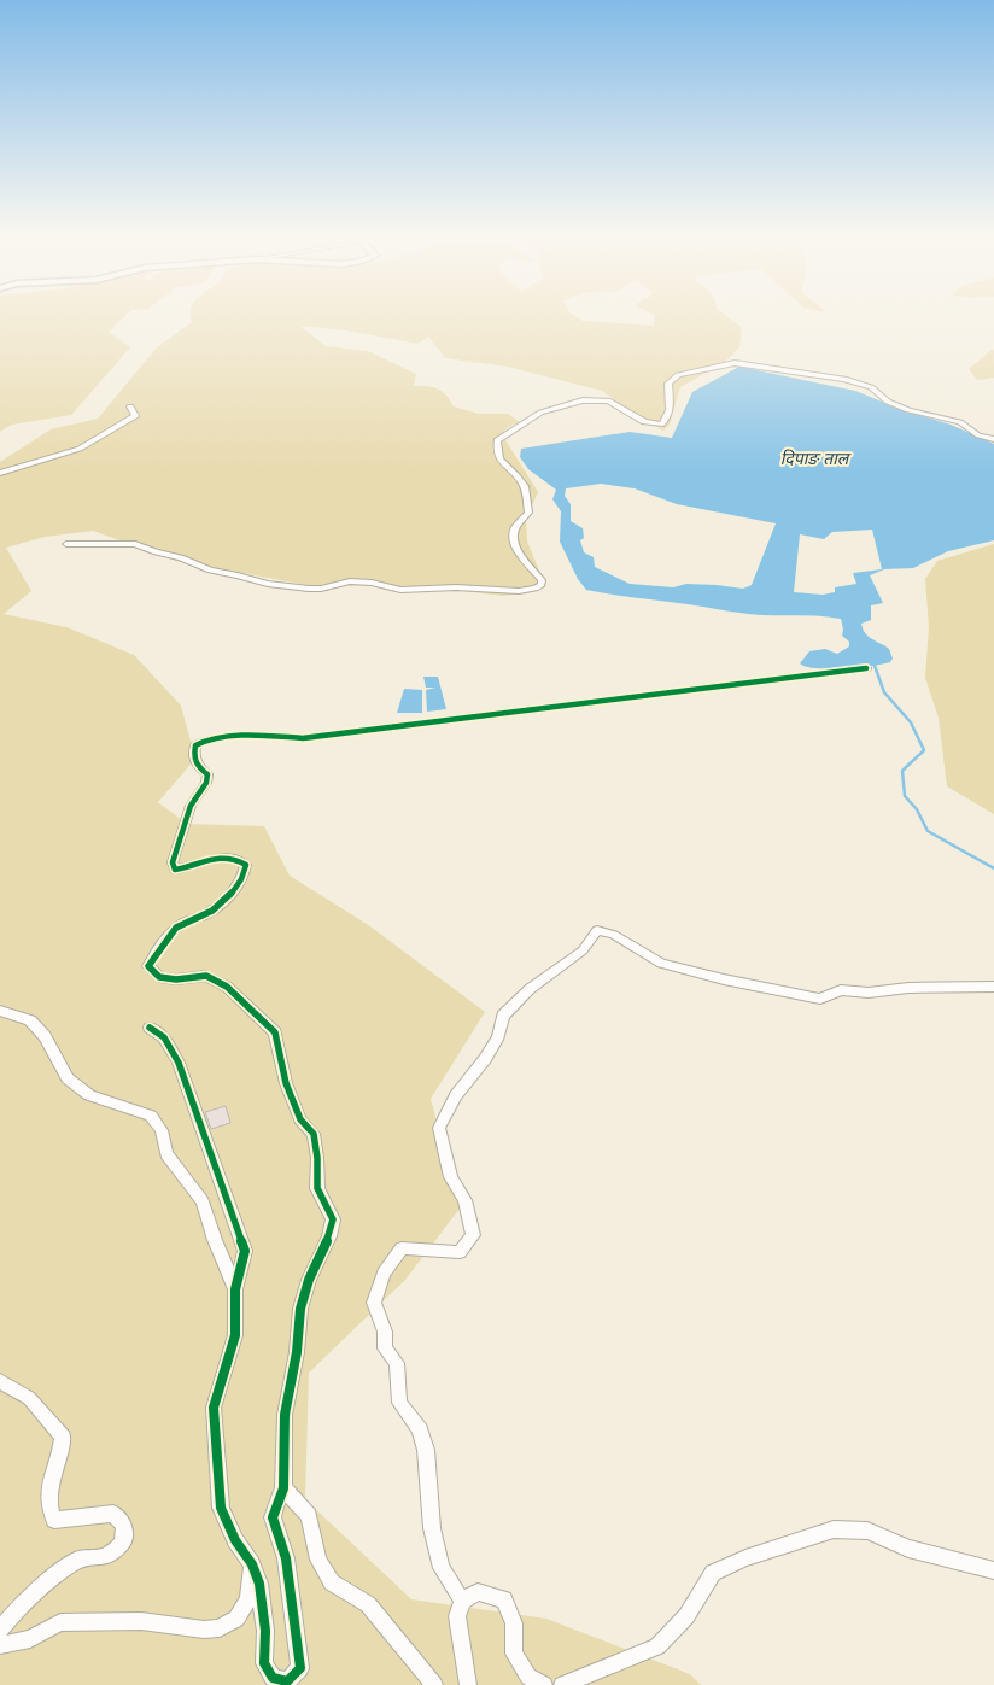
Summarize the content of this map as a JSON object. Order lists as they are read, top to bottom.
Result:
{
  "water": ["दिपाङ ताल"]
}
